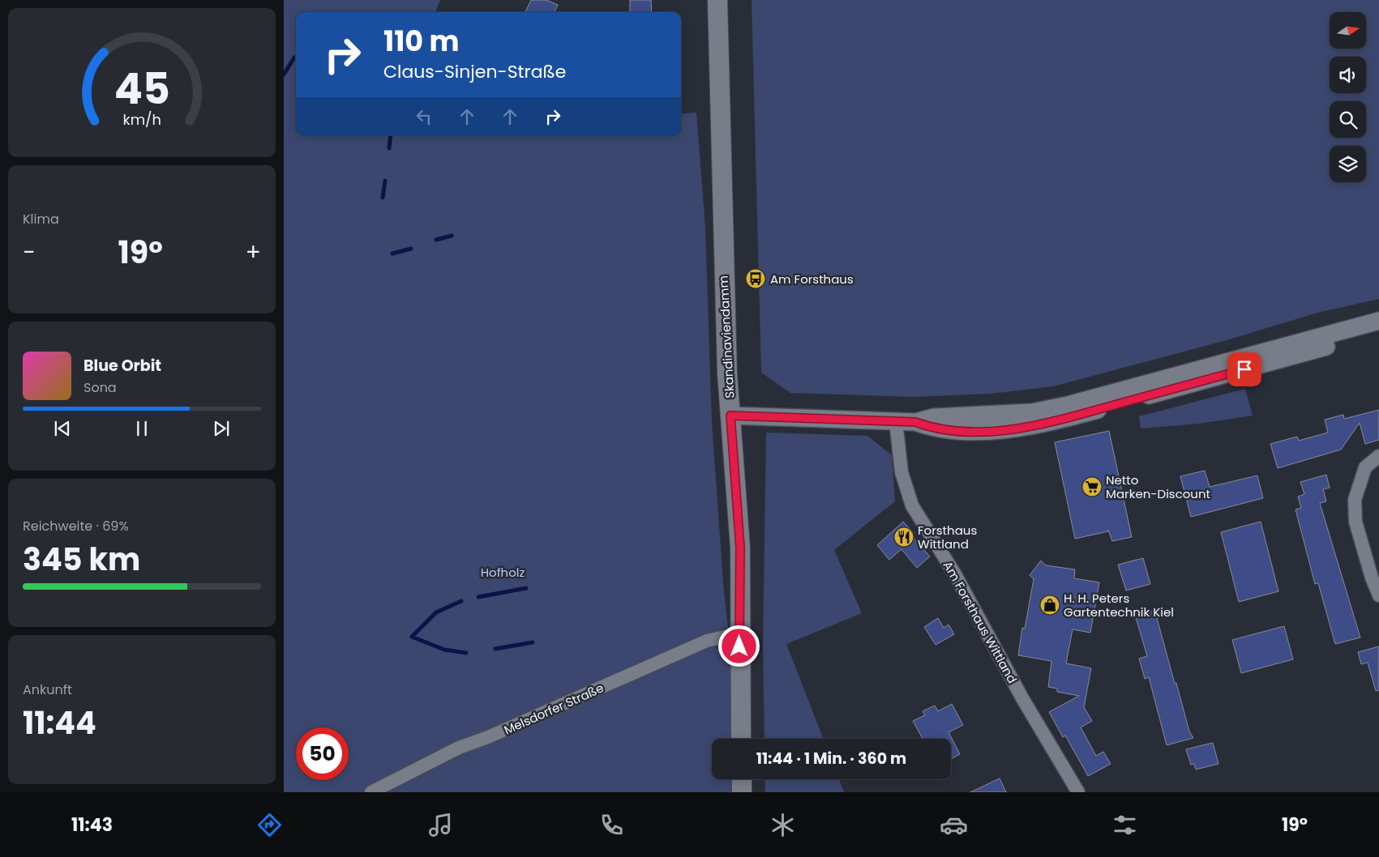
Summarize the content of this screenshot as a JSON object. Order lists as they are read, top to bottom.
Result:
{
  "streets": {
    "main road": ["Skandinaviendamm"],
    "street": ["Am Forsthaus Wittland", "Melsdorfer Straße"]
  },
  "crossings": [
    ["Skandinaviendamm", "Melsdorfer Straße"]
  ],
  "parks": ["Hofholz"],
  "places": {
    "bus stop": ["Am Forsthaus"],
    "supermarket": ["Netto Marken-Discount"],
    "restaurant": ["Forsthaus Wittland"],
    "shop": ["H. H. Peters Gartentechnik Kiel"]
  },
  "north": "right",
  "page": {
    "turn": ["110 m", "Claus-Sinjen-Straße"],
    "tile": [
      "Klima",
      ["Reichweite · 69%", "345 km"],
      ["Ankunft", "11:44"]
    ],
    "heat": ["−", "19°", "+"],
    "song": ["Blue Orbit", "Sona"],
    "limit": "50",
    "trip": "11:44 · 1 Min. · 360 m",
    "tabs": ["11:43", "19°"],
    "gauge": ["45", "km/h"]
  }
}
